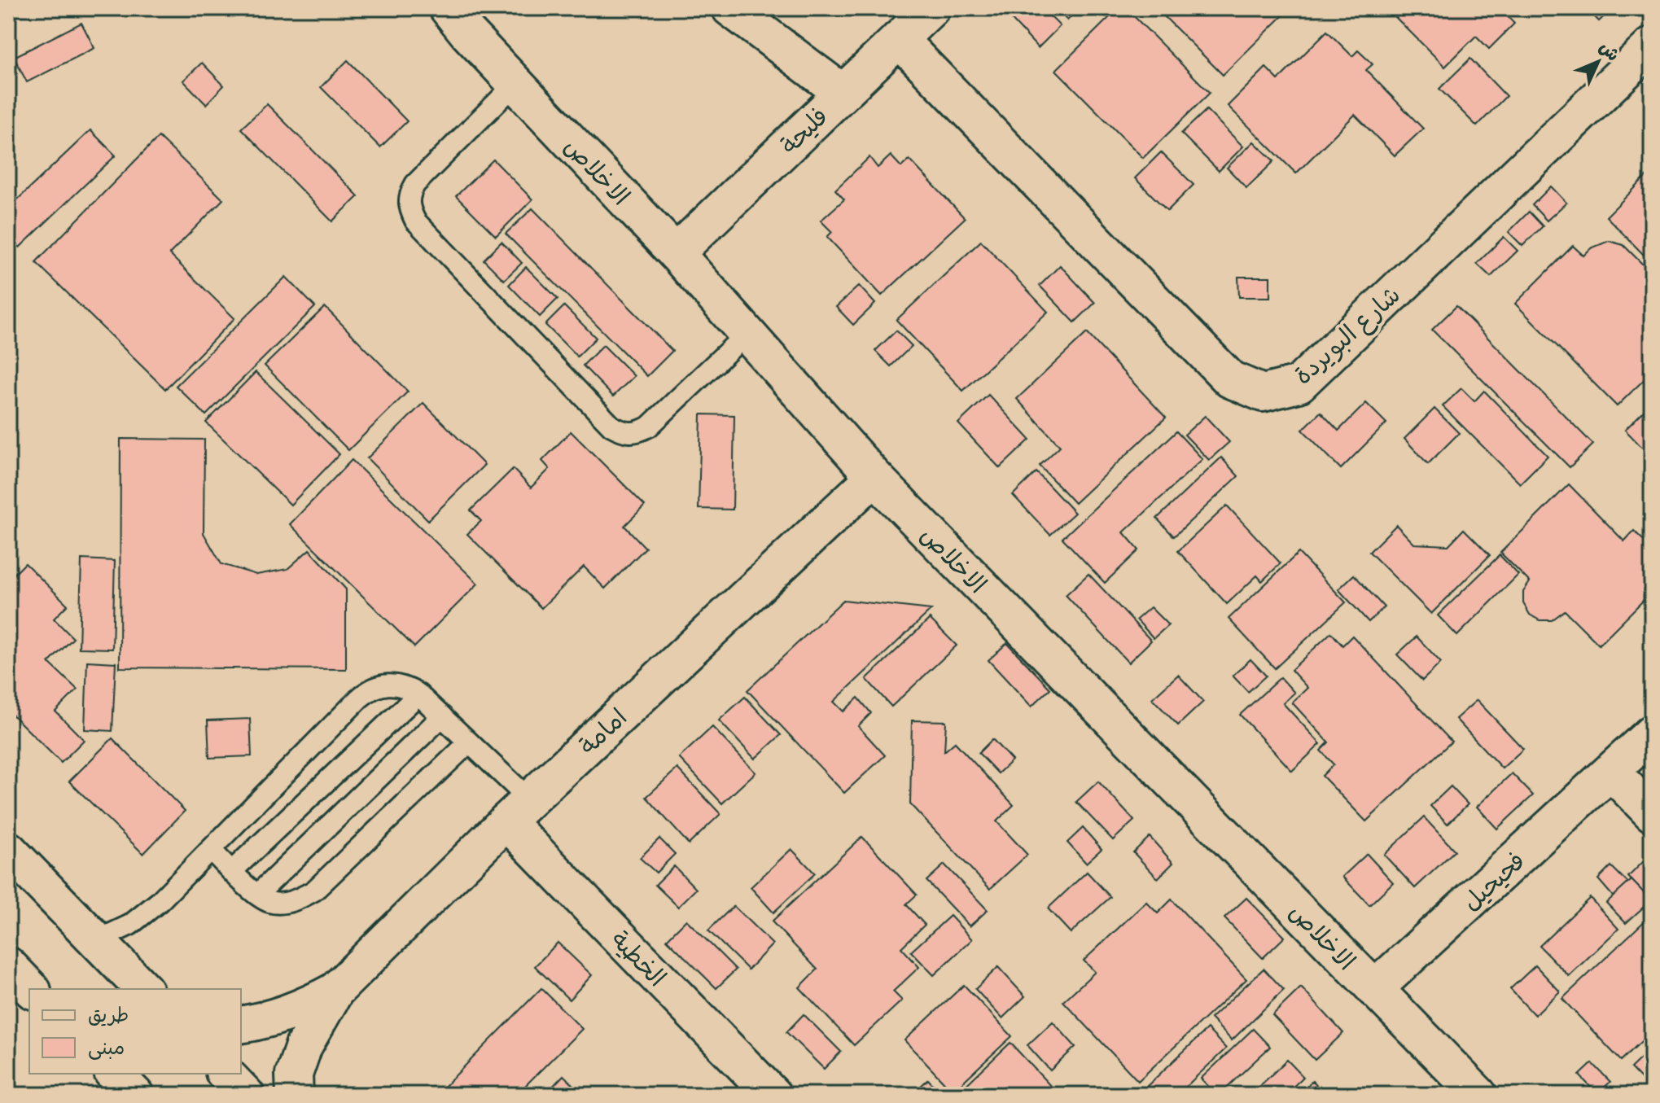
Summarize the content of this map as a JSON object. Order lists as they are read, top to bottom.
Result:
{
  "streets": {
    "street": [
      "فليحة",
      "الاخلاص",
      "شارع البويردة",
      "امامة",
      "فحيحيل",
      "الخطية"
    ]
  },
  "crossings": [
    ["فليحة", "الاخلاص"],
    ["فليحة", "شارع البويردة"],
    ["الاخلاص", "امامة"],
    ["الاخلاص", "فحيحيل"],
    ["امامة", "الخطية"]
  ],
  "legend": ["طريق", "مبنى"],
  "north": "top right"
}
